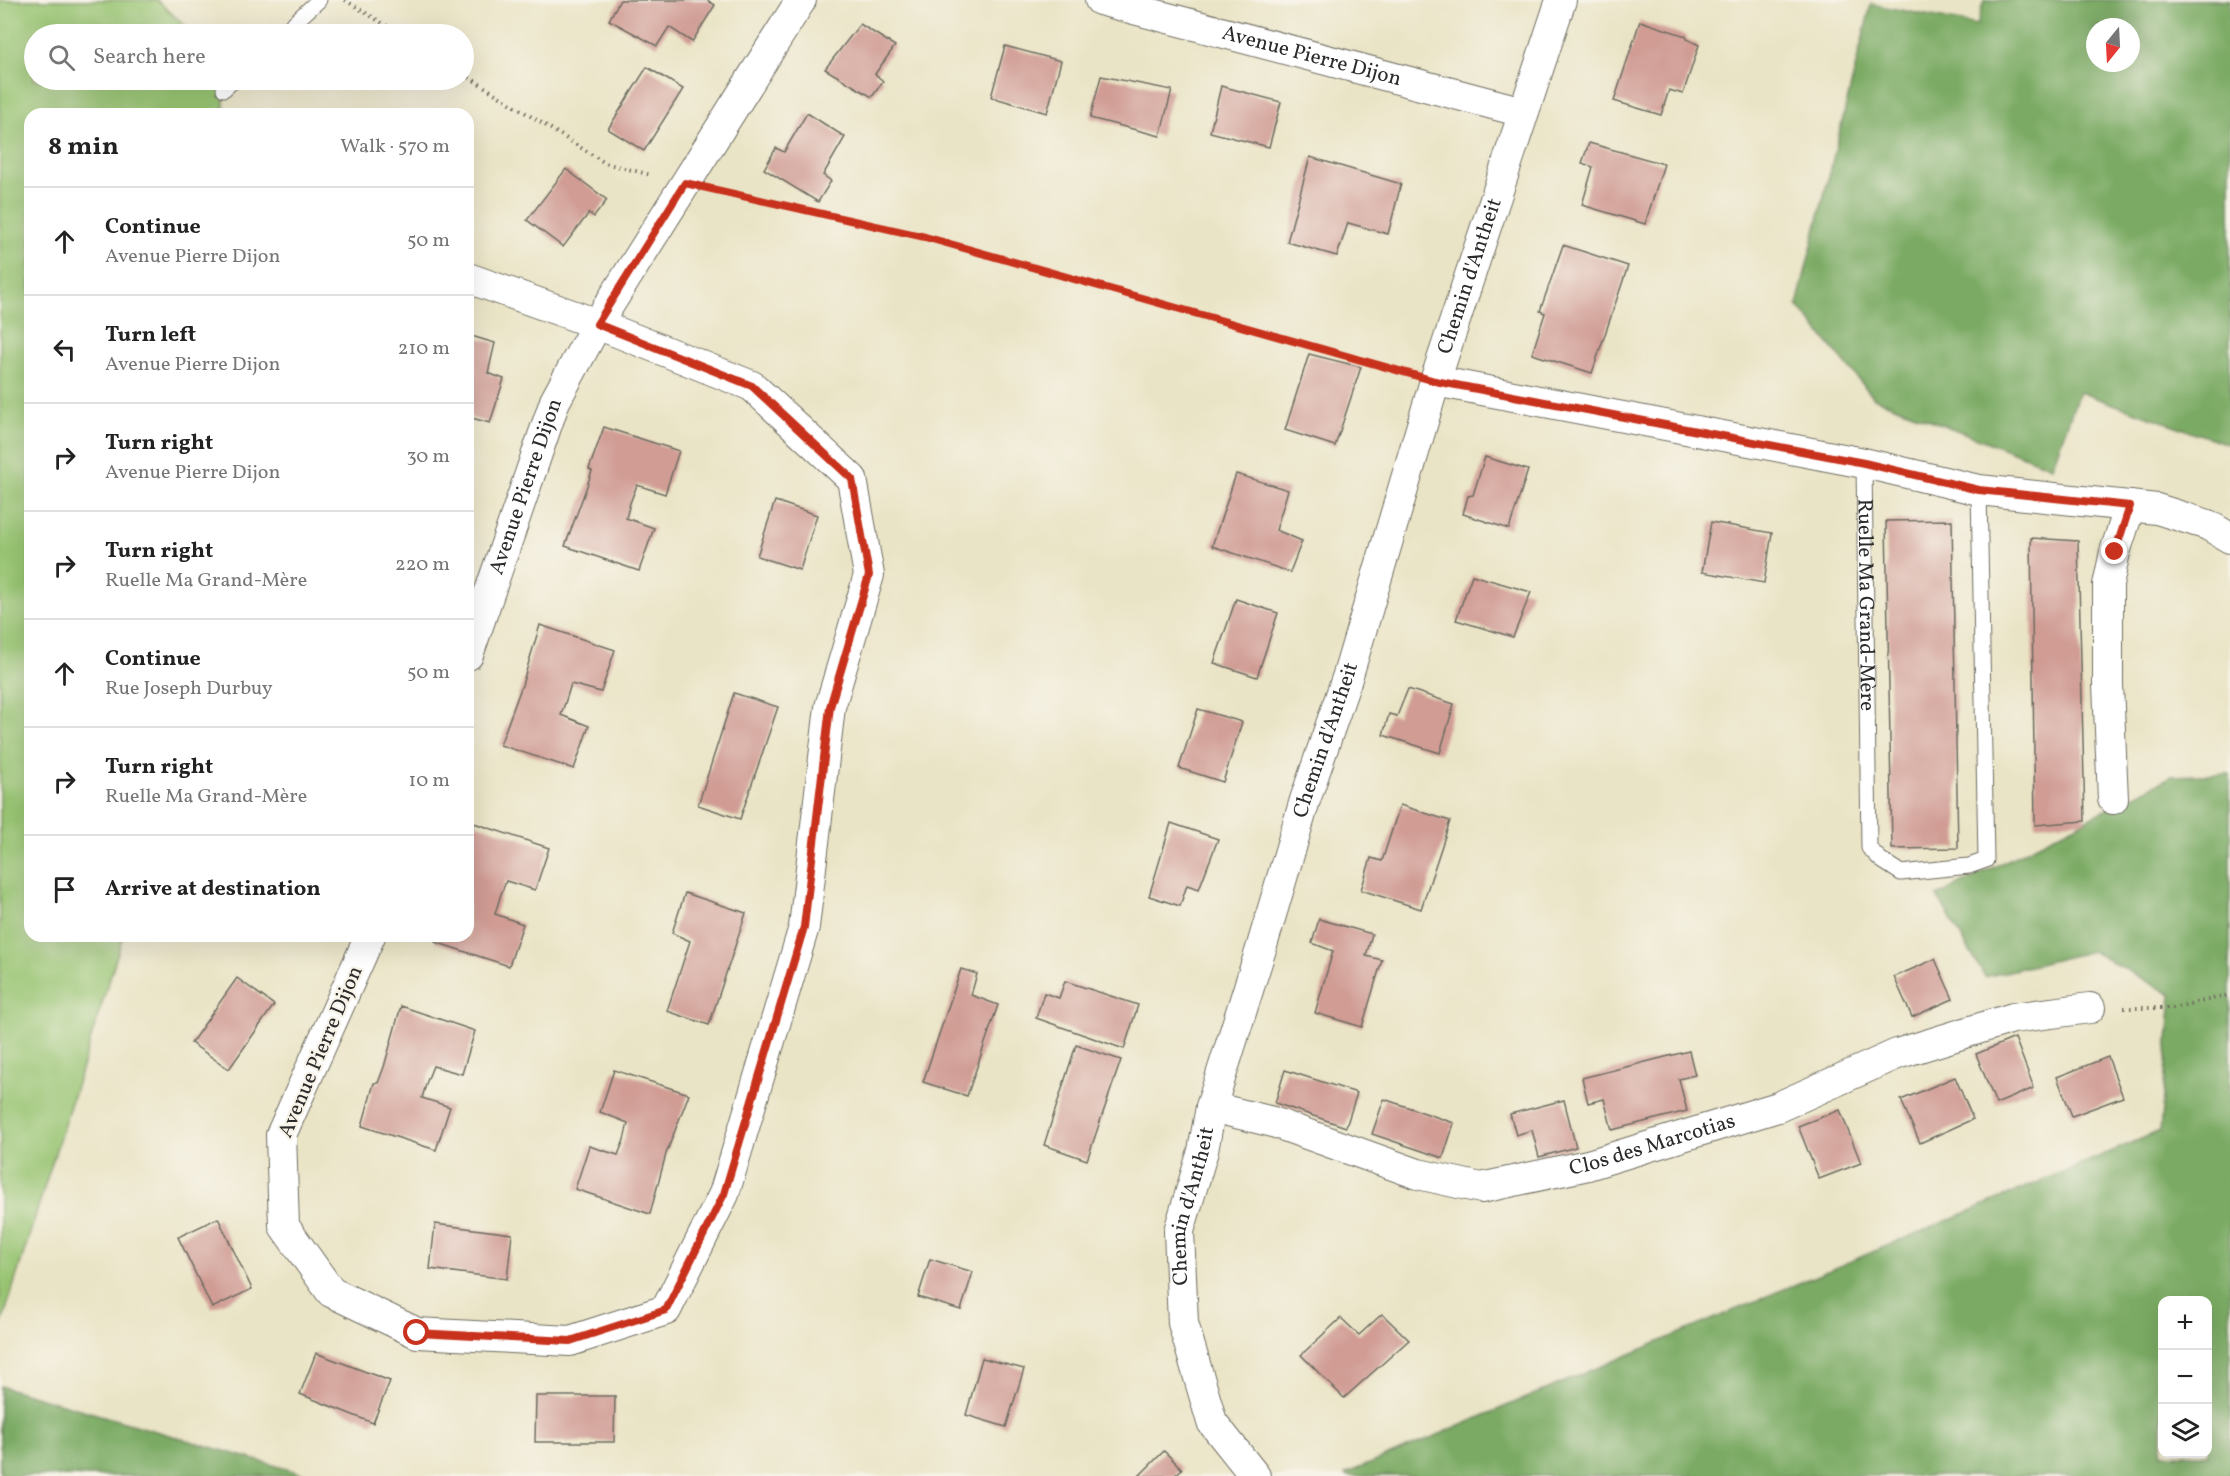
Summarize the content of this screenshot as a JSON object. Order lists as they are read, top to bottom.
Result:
{
  "streets": {
    "street": ["Avenue Pierre Dijon", "Chemin d'Antheit", "Clos des Marcotias"],
    "lane": ["Ruelle Ma Grand-Mère"]
  },
  "crossings": [
    ["Avenue Pierre Dijon", "Chemin d'Antheit"],
    ["Chemin d'Antheit", "Clos des Marcotias"]
  ],
  "north": "bottom",
  "page": {
    "search": "Search here",
    "heading": ["8 min", "Walk · 570 m"],
    "list": [
      ["Continue", "Avenue Pierre Dijon", "50 m"],
      ["Turn left", "Avenue Pierre Dijon", "210 m"],
      ["Turn right", "Avenue Pierre Dijon", "30 m"],
      ["Turn right", "Ruelle Ma Grand-Mère", "220 m"],
      ["Continue", "Rue Joseph Durbuy", "50 m"],
      ["Turn right", "Ruelle Ma Grand-Mère", "10 m"],
      "Arrive at destination"
    ],
    "map_buttons": ["+", "−"]
  }
}
